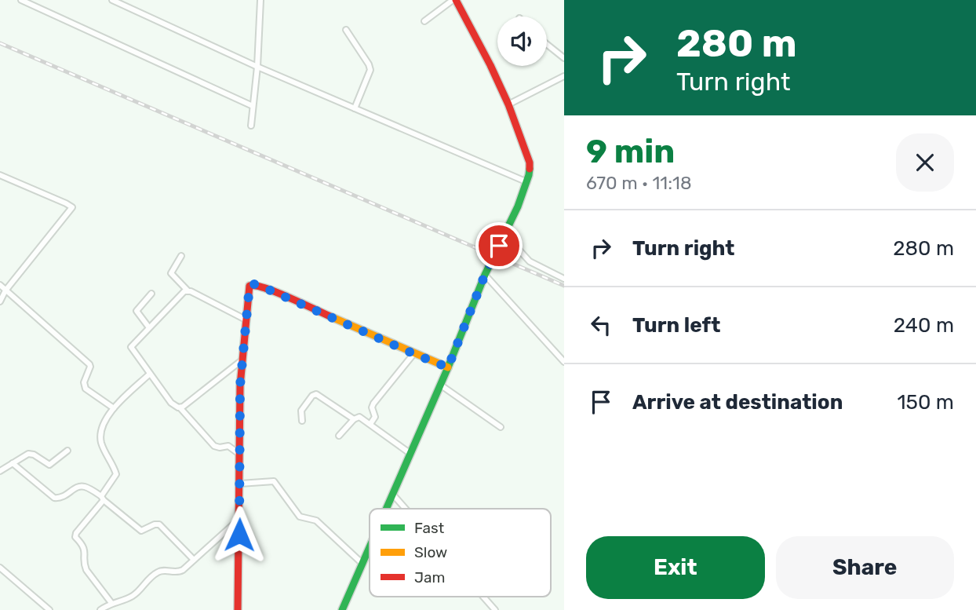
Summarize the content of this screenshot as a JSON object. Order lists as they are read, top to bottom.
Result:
{
  "legend": ["Fast", "Slow", "Jam"],
  "page": {
    "turn": ["280 m", "Turn right"],
    "heading": ["9 min", "670 m · 11:18"],
    "list": [
      {
        "name": "Turn right",
        "value": "280 m"
      },
      {
        "name": "Turn left",
        "value": "240 m"
      },
      {
        "name": "Arrive at destination",
        "value": "150 m"
      }
    ],
    "buttons": ["Exit", "Share"]
  }
}
